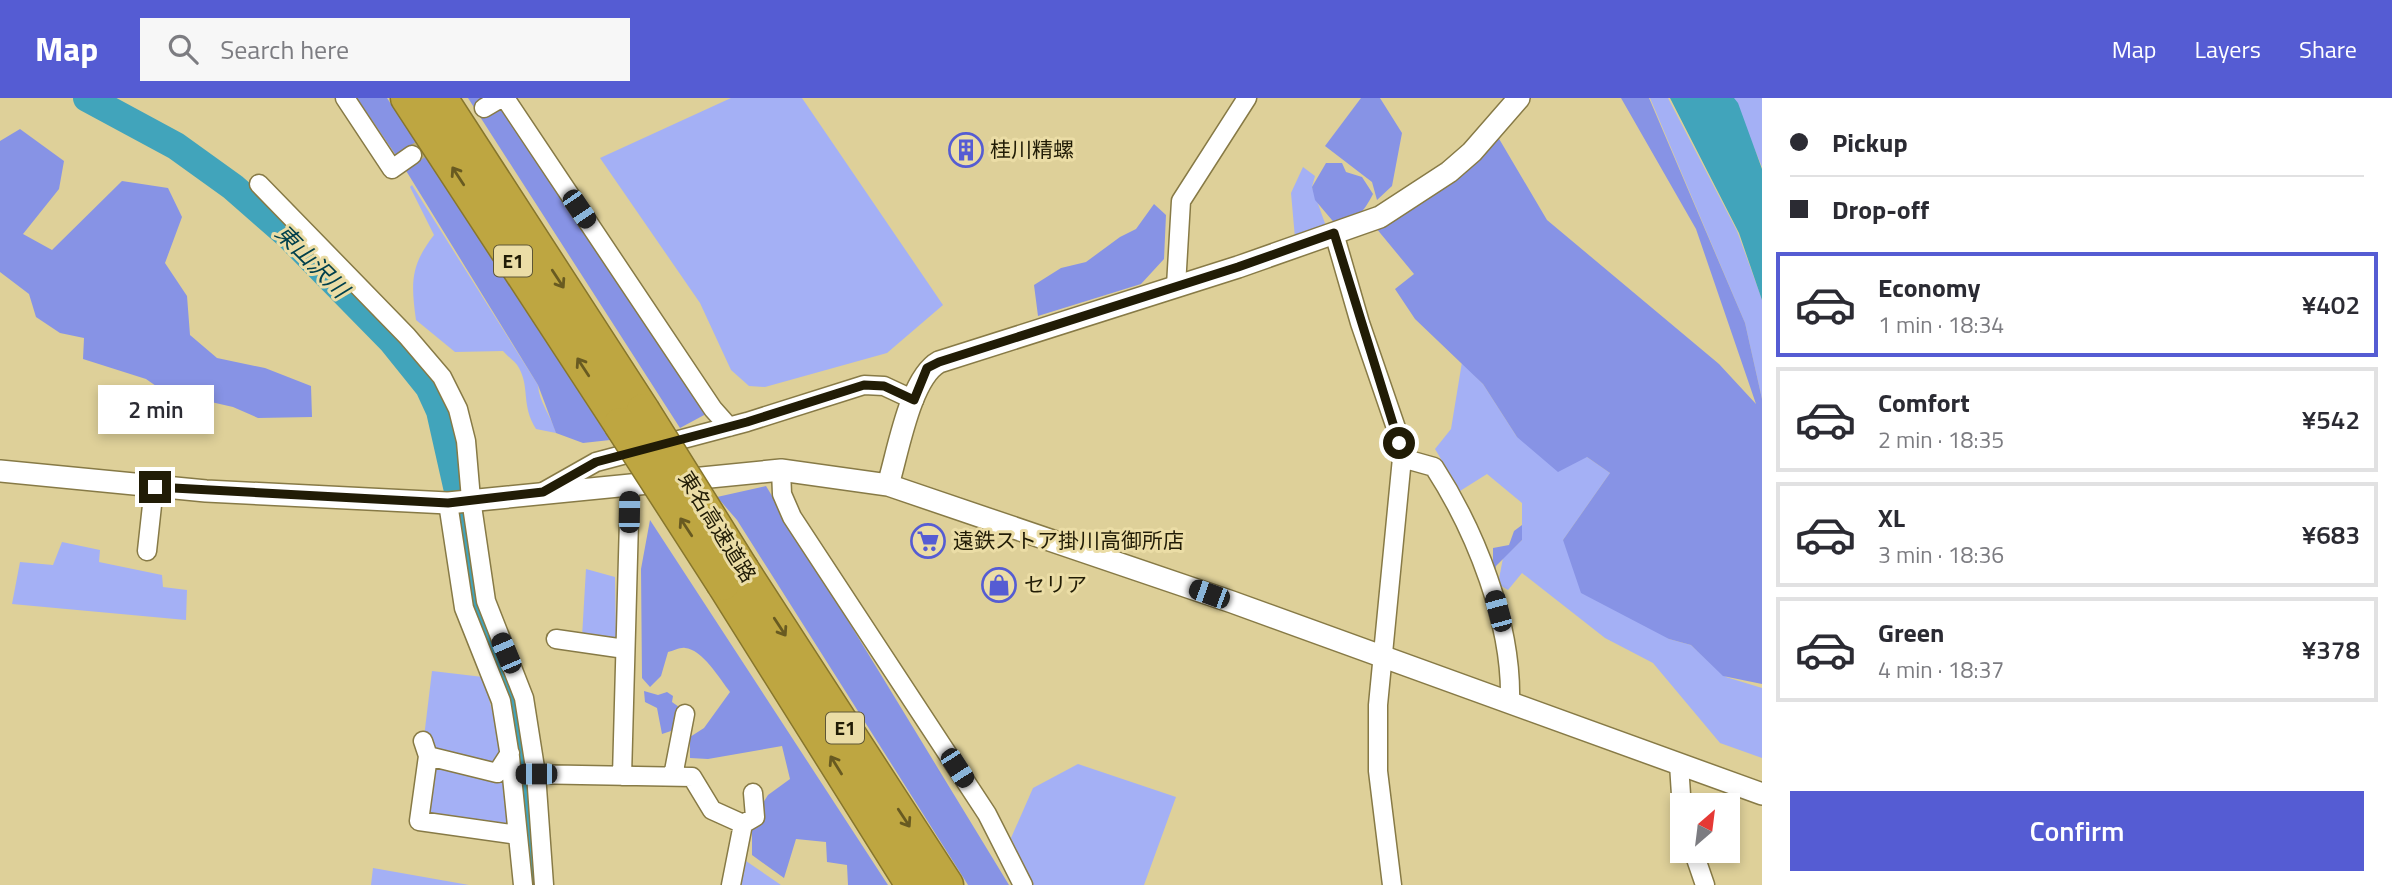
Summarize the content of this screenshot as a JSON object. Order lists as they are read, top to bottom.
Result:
{
  "streets": {
    "highway": ["E1", "東名高速道路"]
  },
  "water": ["東山沢川"],
  "places": {
    "building": ["桂川精螺"],
    "supermarket": ["遠鉄ストア掛川高御所店"],
    "shop": ["セリア"]
  },
  "north": "top right",
  "page": {
    "header": "Map",
    "search": "Search here",
    "nav": ["Map", "Layers", "Share"],
    "banner": ["Pickup", "Drop-off"],
    "list": [
      {
        "name": "Economy",
        "note": "1 min · 18:34",
        "value": "¥402"
      },
      {
        "name": "Comfort",
        "note": "2 min · 18:35",
        "value": "¥542"
      },
      {
        "name": "XL",
        "note": "3 min · 18:36",
        "value": "¥683"
      },
      {
        "name": "Green",
        "note": "4 min · 18:37",
        "value": "¥378"
      }
    ],
    "bubble": "2 min",
    "buttons": "Confirm"
  }
}
